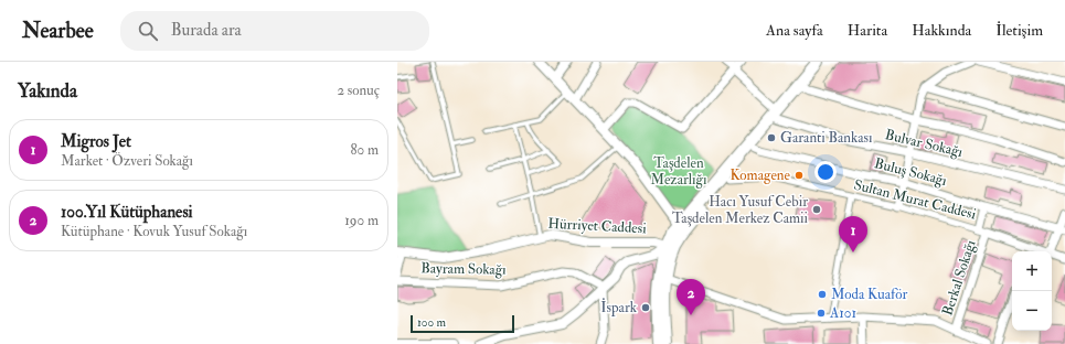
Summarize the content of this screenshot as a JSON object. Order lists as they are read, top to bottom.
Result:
{
  "streets": {
    "street": [
      "Bulvar Sokağı",
      "Buluş Sokağı",
      "Sultan Murat Caddesi",
      "Hürriyet Caddesi",
      "Bayram Sokağı",
      "Berkal Sokağı"
    ]
  },
  "crossings": [
    ["Sultan Murat Caddesi", "Berkal Sokağı"]
  ],
  "parks": ["Taşdelen Mezarlığı"],
  "places": [
    "Garanti Bankası",
    "Komagene",
    "Hacı Yusuf Cebir Taşdelen Merkez Camii",
    "Moda Kuaför",
    "İspark",
    "A101"
  ],
  "scale_bar": "100 m",
  "page": {
    "header": "Nearbee",
    "search": "Burada ara",
    "nav": [
      "Ana sayfa",
      "Harita",
      "Hakkında",
      "İletişim"
    ],
    "heading": ["Yakında", "2 sonuç"],
    "list": [
      {
        "mark": "1",
        "name": "Migros Jet",
        "note": "Market · Özveri Sokağı",
        "value": "80 m"
      },
      {
        "mark": "2",
        "name": "100.Yıl Kütüphanesi",
        "note": "Kütüphane · Kovuk Yusuf Sokağı",
        "value": "190 m"
      }
    ],
    "pins": ["1", "2"],
    "map_buttons": ["+", "−"],
    "scale": "100 m"
  }
}
